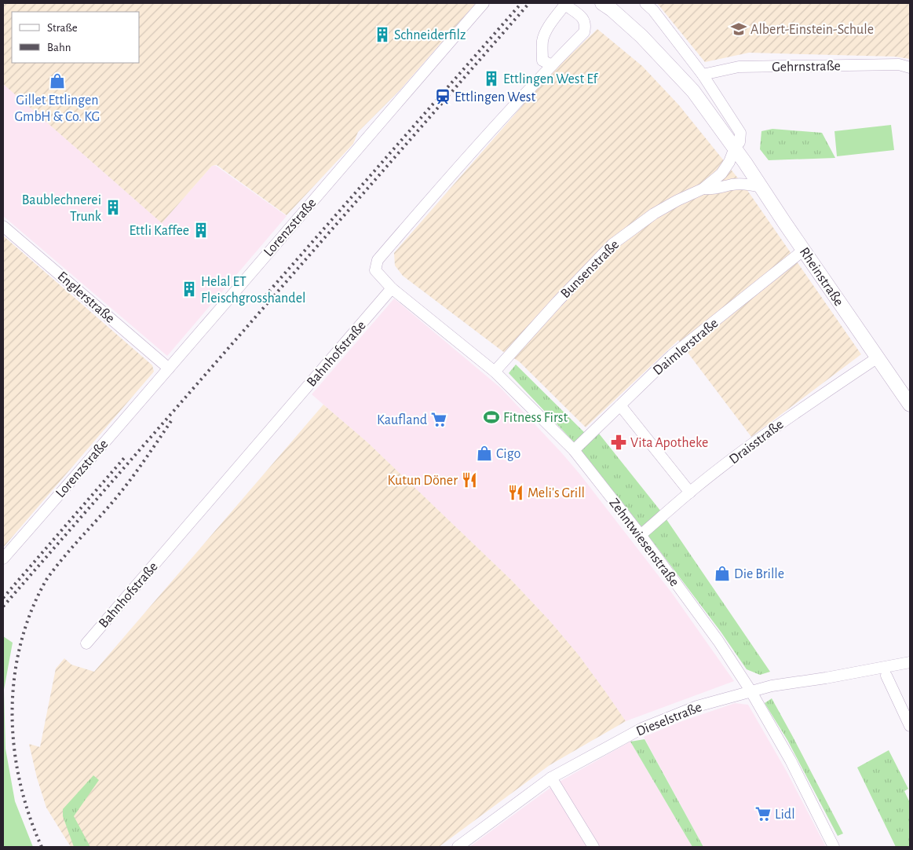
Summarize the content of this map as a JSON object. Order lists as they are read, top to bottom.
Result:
{
  "streets": {
    "main road": ["Rheinstraße"],
    "street": [
      "Gehrnstraße",
      "Lorenzstraße",
      "Bunsenstraße",
      "Englerstraße",
      "Daimlerstraße",
      "Bahnhofstraße",
      "Draisstraße",
      "Zehntwiesenstraße",
      "Dieselstraße"
    ]
  },
  "crossings": [
    ["Lorenzstraße", "Englerstraße"],
    ["Bunsenstraße", "Rheinstraße"],
    ["Bunsenstraße", "Zehntwiesenstraße"],
    ["Rheinstraße", "Daimlerstraße"],
    ["Rheinstraße", "Draisstraße"],
    ["Daimlerstraße", "Zehntwiesenstraße"],
    ["Bahnhofstraße", "Zehntwiesenstraße"],
    ["Draisstraße", "Zehntwiesenstraße"],
    ["Zehntwiesenstraße", "Dieselstraße"]
  ],
  "places": {
    "school or university": ["Albert-Einstein-Schule"],
    "building": [
      "Schneiderfilz",
      "Ettlingen West Ef",
      "Baublechnerei Trunk",
      "Ettli Kaffee",
      "Helal ET Fleischgrosshandel"
    ],
    "shop": ["Gillet Ettlingen GmbH & Co. KG", "Cigo", "Die Brille"],
    "station": ["Ettlingen West"],
    "sports": ["Fitness First"],
    "supermarket": ["Kaufland", "Lidl"],
    "pharmacy": ["Vita Apotheke"],
    "restaurant": ["Kutun Döner", "Meli's Grill"]
  },
  "legend": ["Straße", "Bahn"]
}
